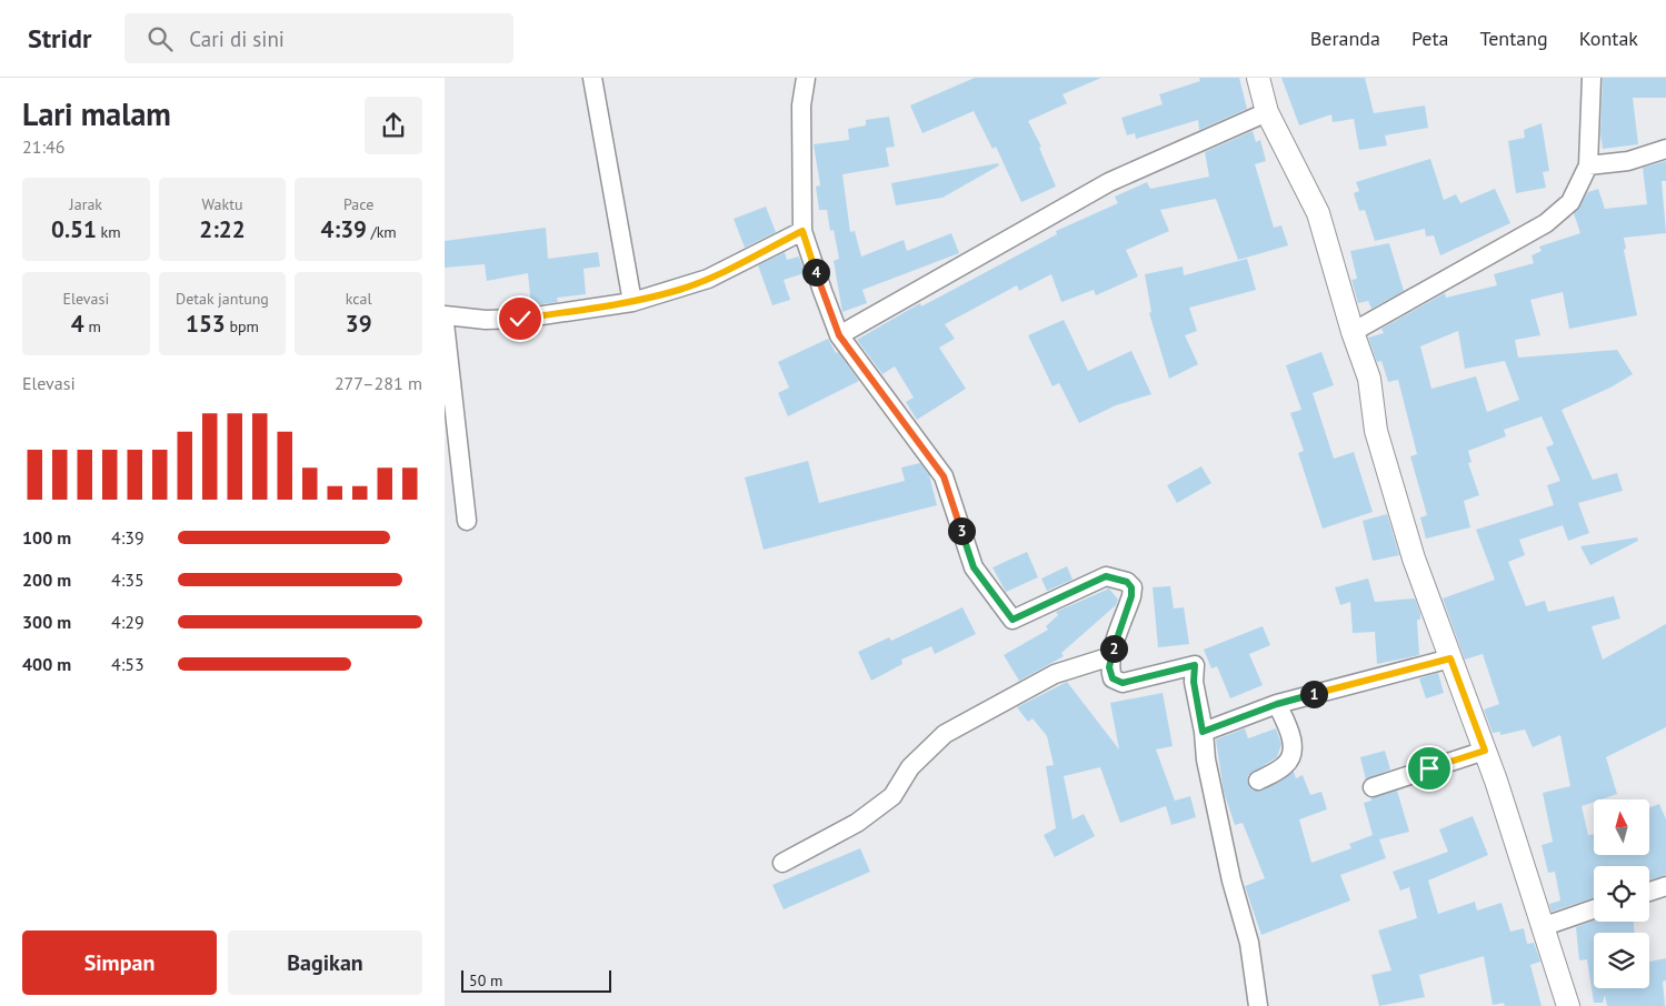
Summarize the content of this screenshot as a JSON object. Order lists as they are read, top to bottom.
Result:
{
  "scale_bar": "50 m",
  "north": "top",
  "page": {
    "header": "Stridr",
    "search": "Cari di sini",
    "nav": [
      "Beranda",
      "Peta",
      "Tentang",
      "Kontak"
    ],
    "heading": ["Lari malam", "21:46"],
    "stats": [
      ["Jarak", "0.51 km"],
      ["Waktu", "2:22"],
      ["Pace", "4:39 /km"],
      ["Elevasi", "4 m"],
      ["Detak jantung", "153 bpm"],
      ["kcal", "39"]
    ],
    "pins": [
      "4",
      "3",
      "2",
      "1"
    ],
    "chart": ["Elevasi", "277–281 m"],
    "list": [
      {
        "name": "100 m",
        "note": "4:39"
      },
      {
        "name": "200 m",
        "note": "4:35"
      },
      {
        "name": "300 m",
        "note": "4:29"
      },
      {
        "name": "400 m",
        "note": "4:53"
      }
    ],
    "buttons": ["Simpan", "Bagikan"],
    "scale": "50 m"
  }
}
